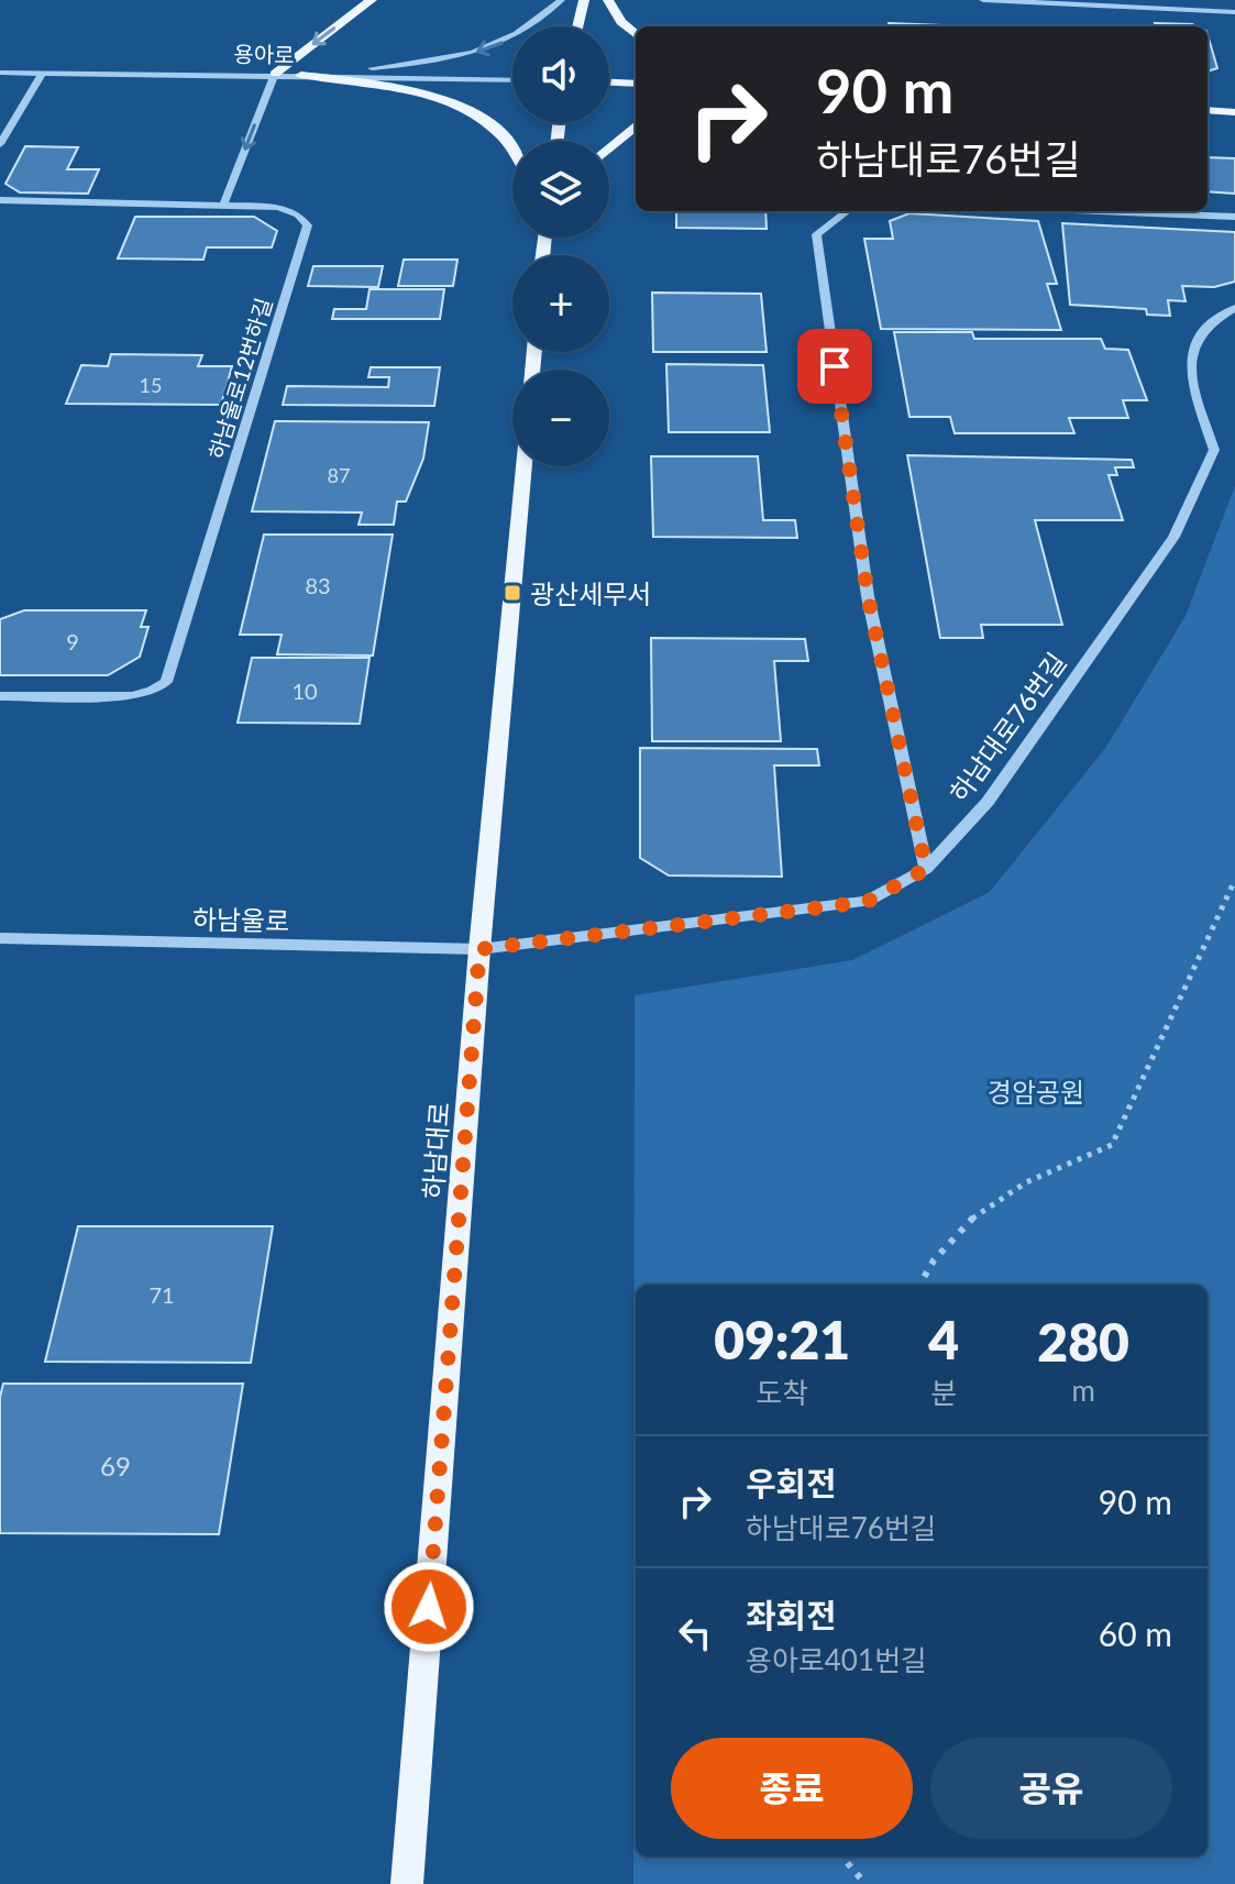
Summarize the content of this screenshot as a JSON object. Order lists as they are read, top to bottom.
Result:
{
  "streets": {
    "main road": ["하남대로"],
    "street": [
      "용아로",
      "하남울로12번하길",
      "하남대로76번길",
      "하남울로"
    ]
  },
  "crossings": [
    ["하남대로76번길", "하남울로"],
    ["하남대로76번길", "하남대로"],
    ["하남울로", "하남대로"]
  ],
  "parks": ["경암공원"],
  "places": {
    "transit": ["광산세무서"]
  },
  "house_numbers": [
    "15",
    "87",
    "83",
    "9",
    "10",
    "71",
    "69"
  ],
  "page": {
    "map_buttons": ["+", "−"],
    "turn": ["90 m", "하남대로76번길"],
    "eta": [
      "09:21",
      "도착",
      "4",
      "분",
      "280",
      "m"
    ],
    "list": [
      {
        "name": "우회전",
        "note": "하남대로76번길",
        "value": "90 m"
      },
      {
        "name": "좌회전",
        "note": "용아로401번길",
        "value": "60 m"
      }
    ],
    "buttons": ["종료", "공유"]
  }
}
